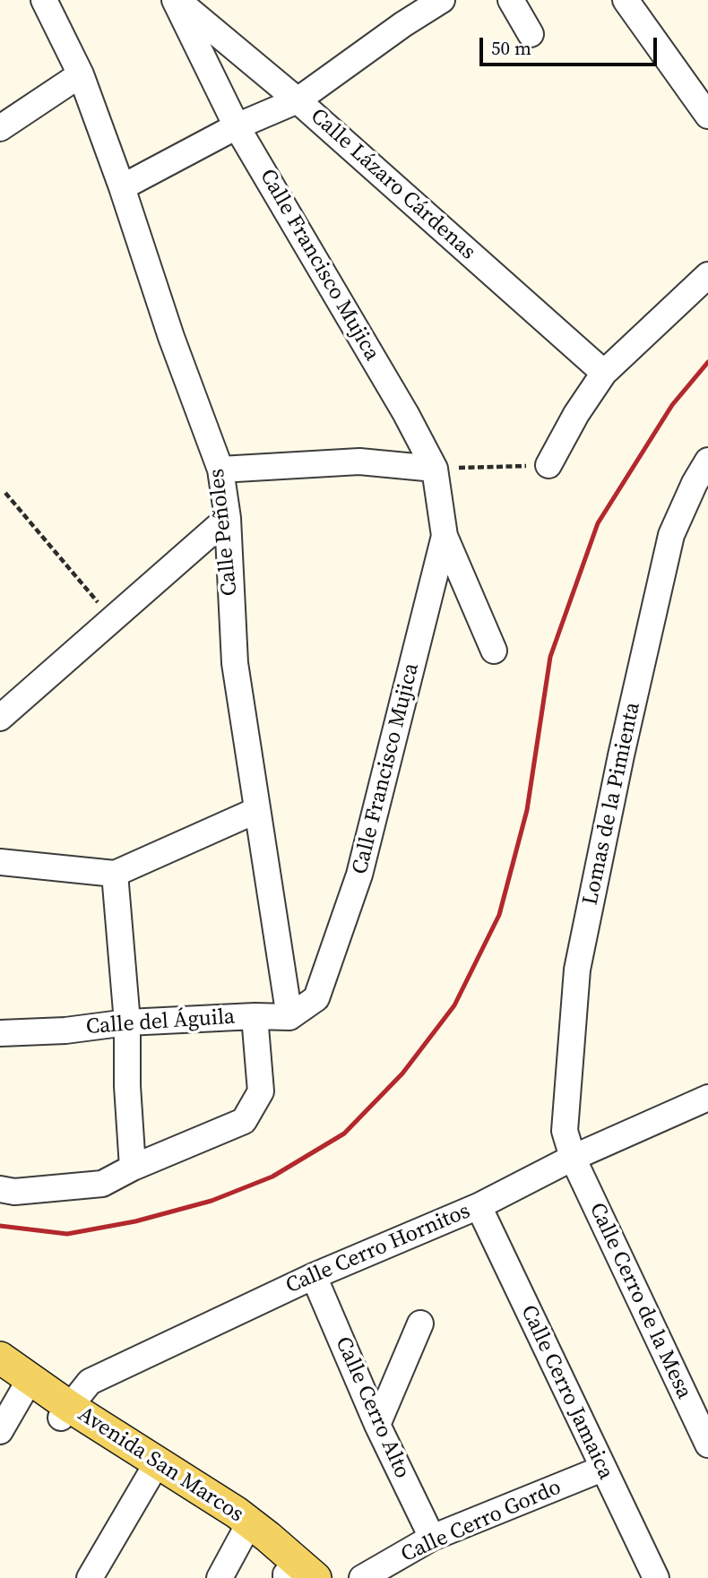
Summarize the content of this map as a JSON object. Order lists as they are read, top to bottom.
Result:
{
  "streets": {
    "main road": ["Avenida San Marcos"],
    "street": [
      "Calle Lázaro Cárdenas",
      "Calle Francisco Mujica",
      "Calle Peñoles",
      "Lomas de la Pimienta",
      "Calle del Águila",
      "Calle Cerro Hornitos",
      "Calle Cerro de la Mesa",
      "Calle Cerro Jamaica",
      "Calle Cerro Alto",
      "Calle Cerro Gordo"
    ]
  },
  "crossings": [
    ["Calle Lázaro Cárdenas", "Calle Francisco Mujica"],
    ["Calle Francisco Mujica", "Calle Peñoles"],
    ["Calle Francisco Mujica", "Calle del Águila"],
    ["Calle Peñoles", "Calle del Águila"],
    ["Lomas de la Pimienta", "Calle Cerro Hornitos"],
    ["Lomas de la Pimienta", "Calle Cerro de la Mesa"],
    ["Calle Cerro Hornitos", "Calle Cerro de la Mesa"],
    ["Calle Cerro Hornitos", "Calle Cerro Jamaica"],
    ["Calle Cerro Hornitos", "Calle Cerro Alto"],
    ["Calle Cerro Hornitos", "Avenida San Marcos"],
    ["Calle Cerro Jamaica", "Calle Cerro Gordo"],
    ["Calle Cerro Alto", "Calle Cerro Gordo"]
  ],
  "scale_bar": "50 m"
}
